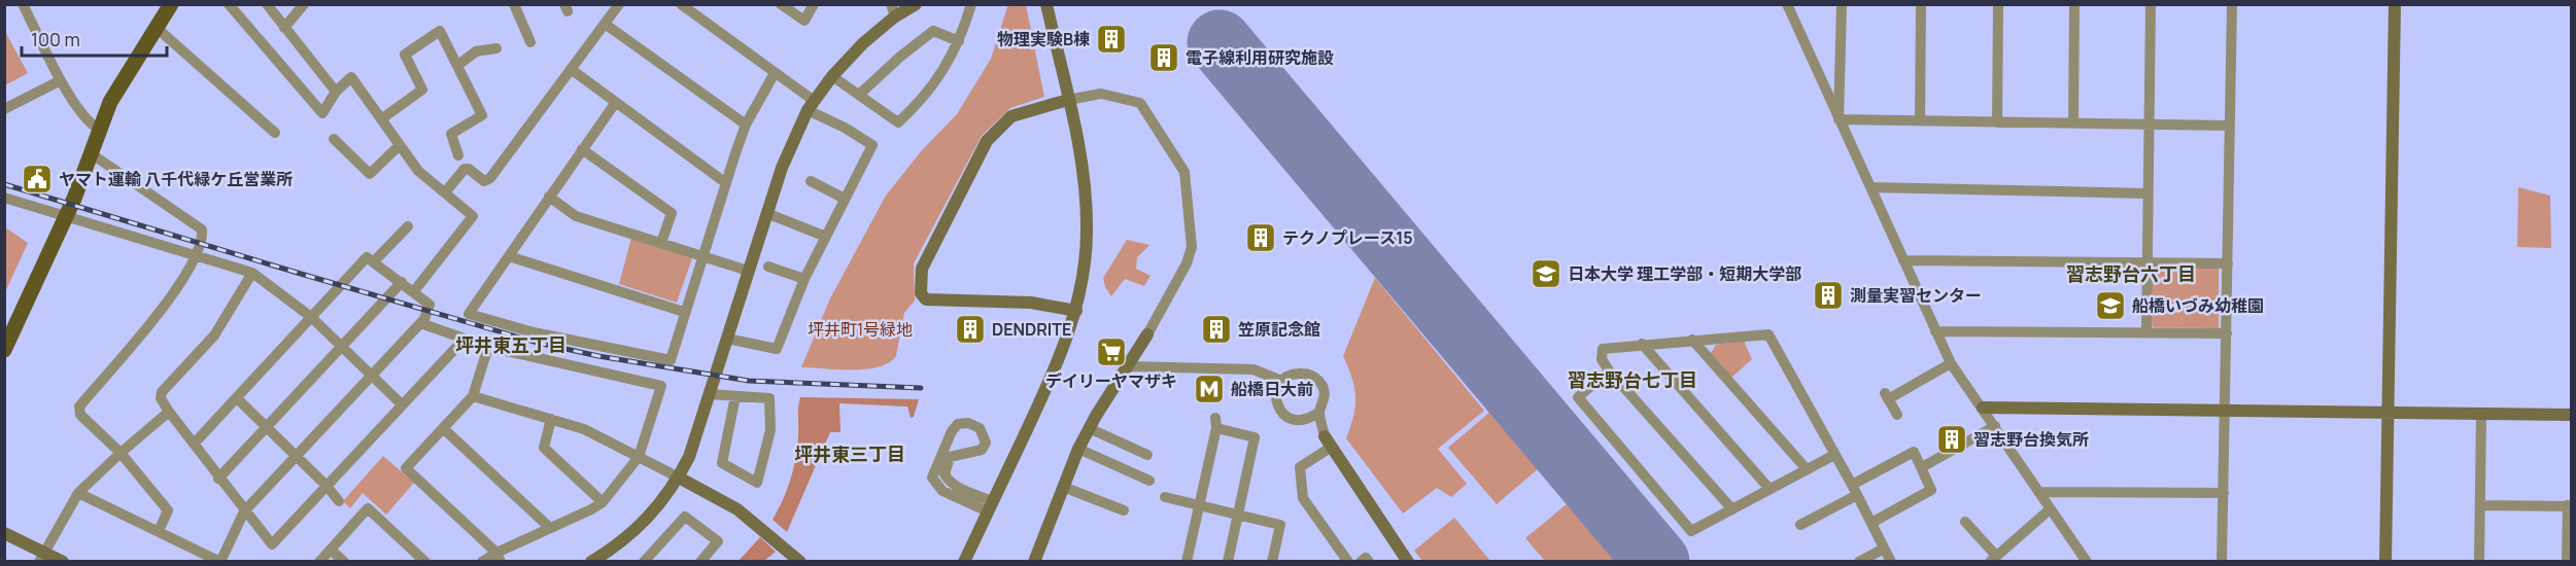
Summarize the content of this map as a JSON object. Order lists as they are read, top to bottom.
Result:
{
  "districts": [
    "習志野台六丁目",
    "坪井東五丁目",
    "習志野台七丁目",
    "坪井東三丁目"
  ],
  "parks": ["坪井町1号緑地"],
  "places": {
    "building": [
      "物理実験B棟",
      "電子線利用研究施設",
      "テクノプレース15",
      "測量実習センター",
      "DENDRITE",
      "笠原記念館",
      "習志野台換気所"
    ],
    "public building": ["ヤマト運輸 八千代緑ケ丘営業所"],
    "school or university": ["日本大学 理工学部・短期大学部", "船橋いづみ幼稚園"],
    "supermarket": ["デイリーヤマザキ"],
    "metro station": ["船橋日大前"]
  },
  "scale_bar": "100 m"
}
